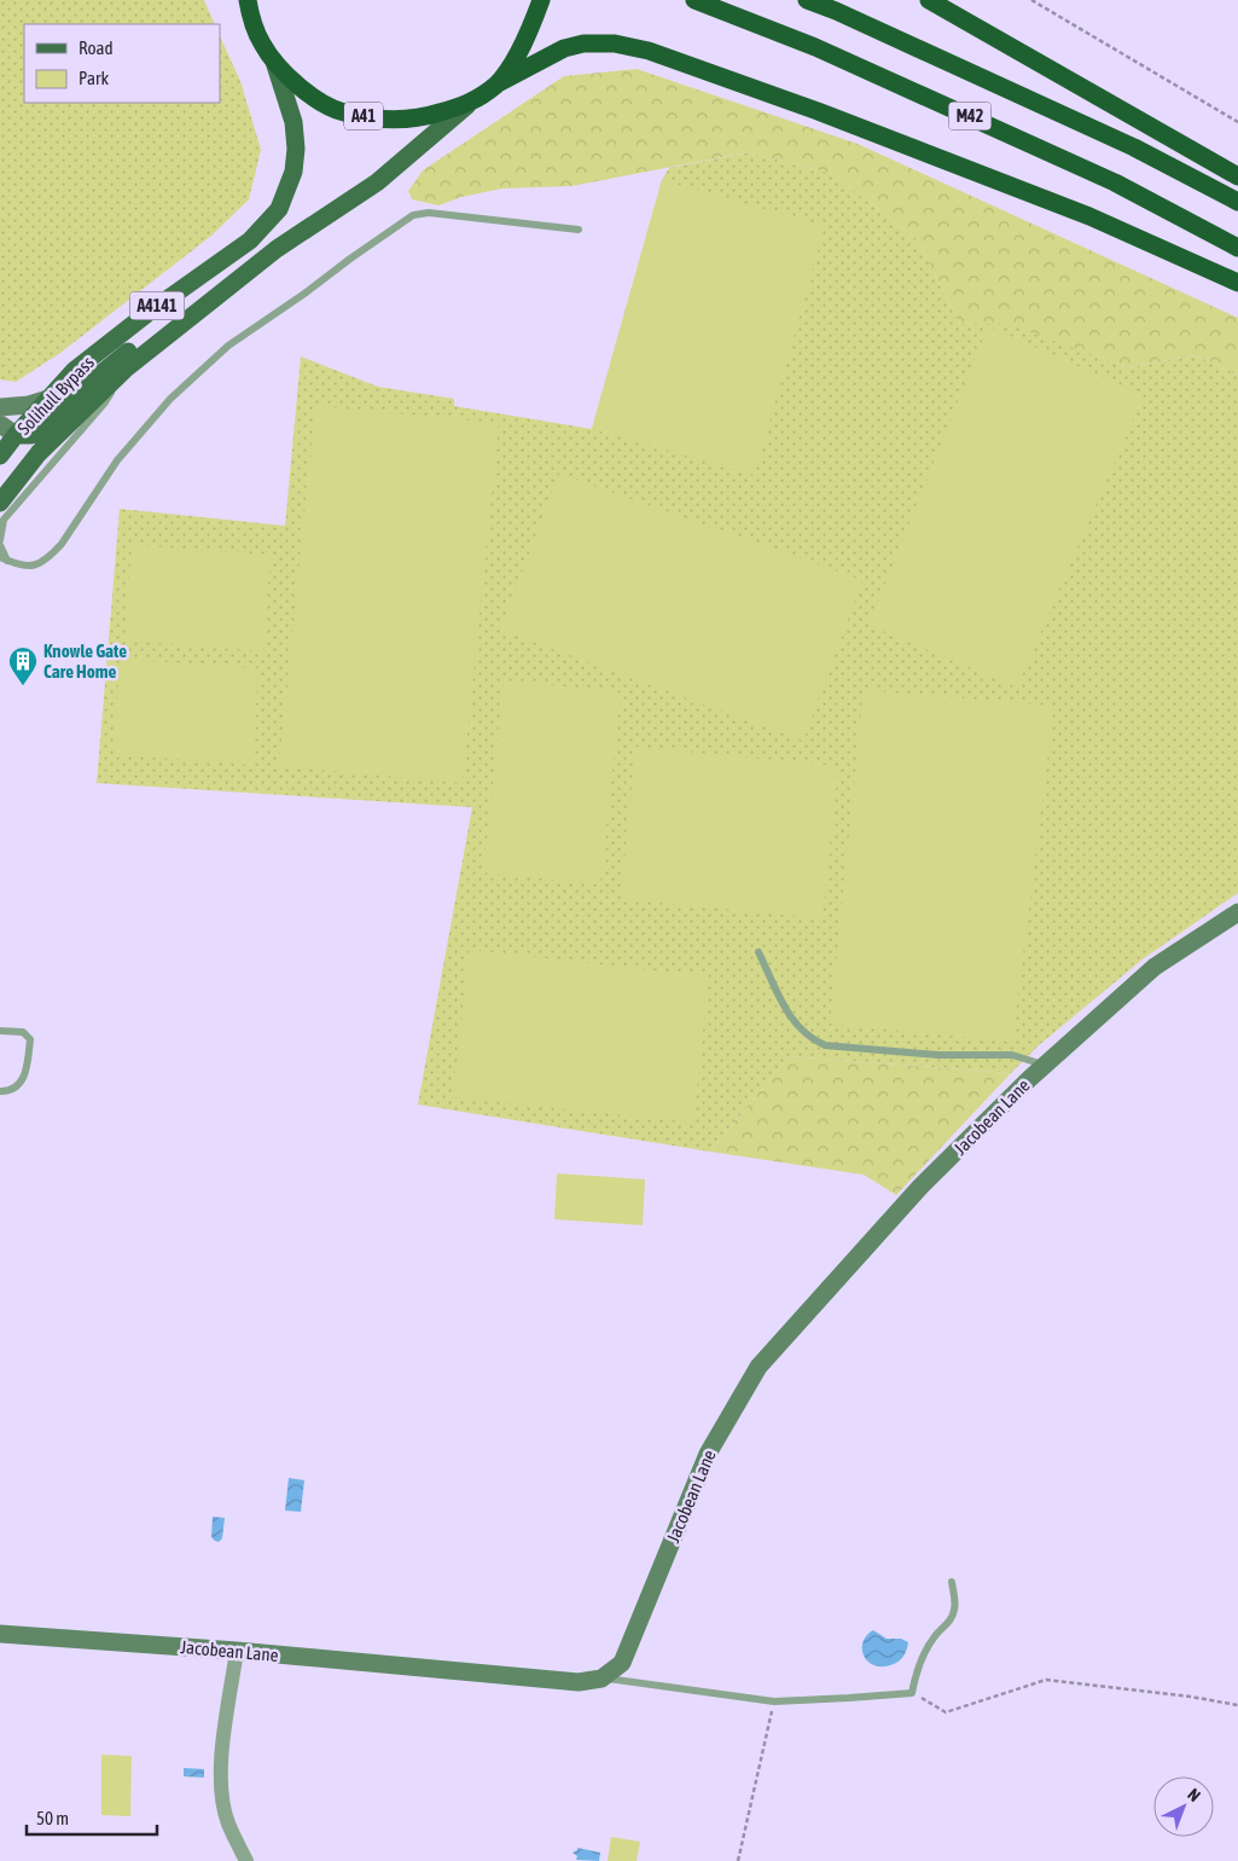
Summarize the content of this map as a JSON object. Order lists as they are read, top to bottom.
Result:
{
  "streets": {
    "highway": ["A41", "M42"],
    "main road": ["A4141", "Solihull Bypass"],
    "street": ["Jacobean Lane"]
  },
  "crossings": [
    ["A41", "A4141"],
    ["A41", "Solihull Bypass"],
    ["A4141", "Solihull Bypass"]
  ],
  "places": {
    "building": ["Knowle Gate Care Home"]
  },
  "legend": ["Road", "Park"],
  "scale_bar": "50 m",
  "north": "top right"
}
